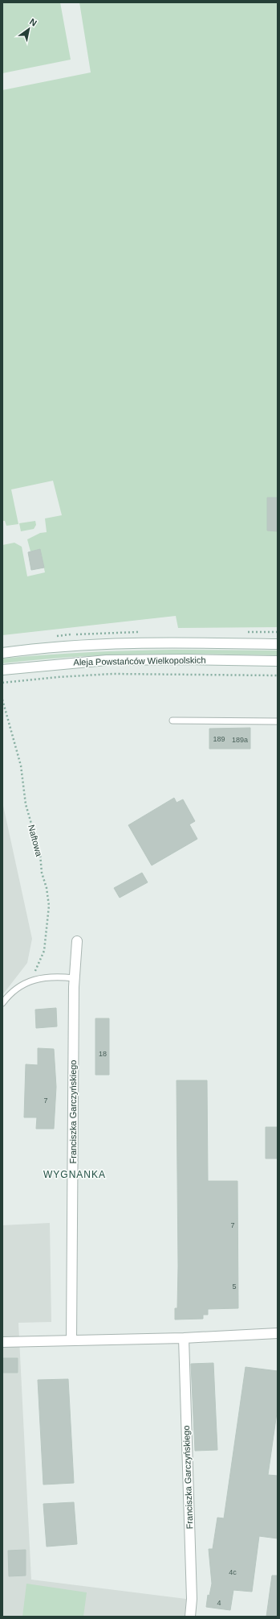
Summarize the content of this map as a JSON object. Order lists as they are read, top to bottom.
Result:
{
  "streets": {
    "street": ["Aleja Powstańców Wielkopolskich", "Franciszka Garczyńskiego"],
    "path": ["Naftowa"]
  },
  "districts": ["WYGNANKA"],
  "house_numbers": [
    "189",
    "189a",
    "18",
    "7",
    "7",
    "5",
    "4c",
    "4"
  ],
  "north": "top right"
}
